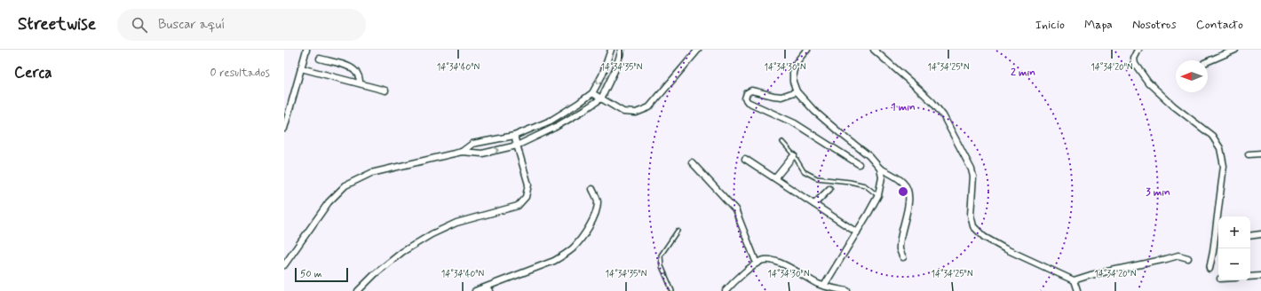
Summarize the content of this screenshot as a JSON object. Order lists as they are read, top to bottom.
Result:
{
  "scale_bar": "50 m",
  "north": "left",
  "page": {
    "header": "Streetwise",
    "search": "Buscar aquí",
    "nav": [
      "Inicio",
      "Mapa",
      "Nosotros",
      "Contacto"
    ],
    "heading": ["Cerca", "0 resultados"],
    "map_buttons": ["+", "−"],
    "scale": "50 m"
  },
  "coordinates": [
    "14°34'40\"N",
    "14°34'35\"N",
    "14°34'30\"N",
    "14°34'25\"N",
    "14°34'20\"N"
  ],
  "rings": ["2 min", "1 min", "3 min"]
}
